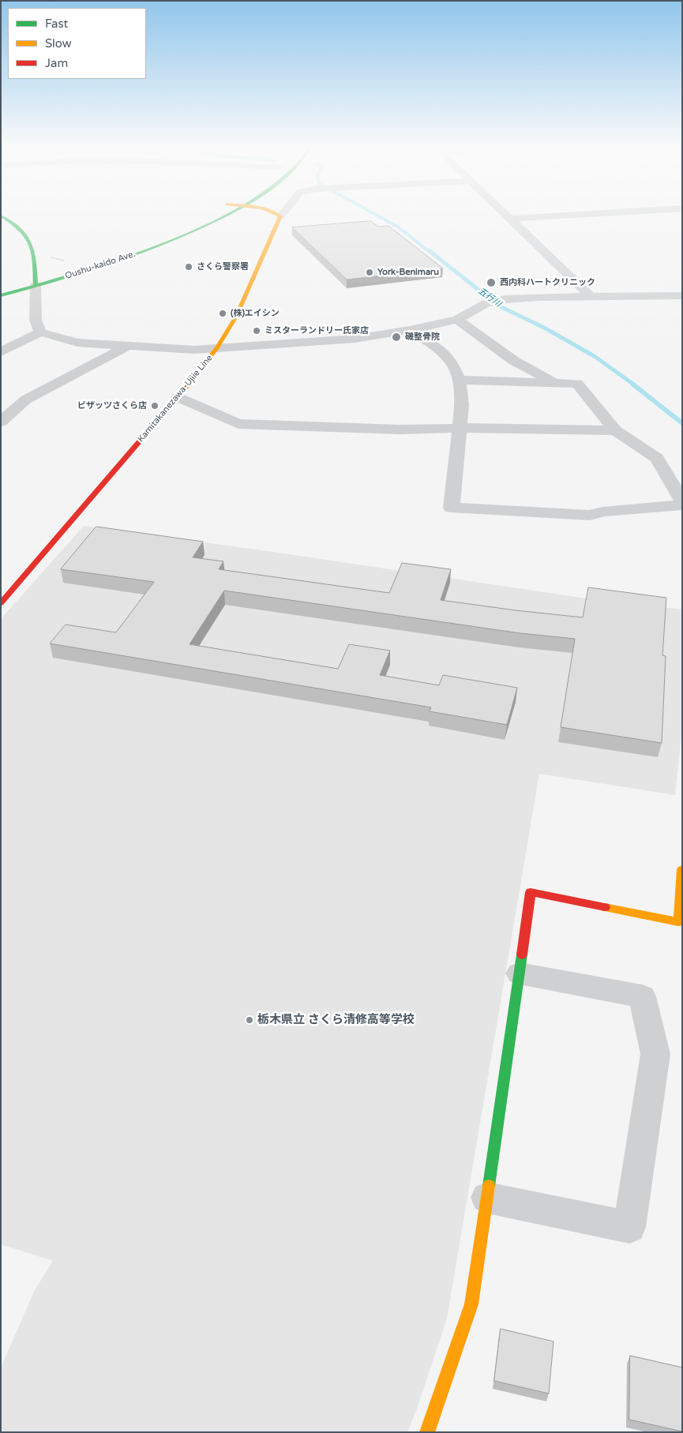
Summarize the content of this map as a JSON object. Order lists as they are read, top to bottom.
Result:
{
  "streets": {
    "main road": ["Oushu-kaido Ave.", "Kamitakanezawa-Ujiie Line"]
  },
  "water": ["五行川"],
  "places": [
    "さくら警察署",
    "York-Benimaru",
    "西内科ハートクリニック",
    "(株)エイシン",
    "ミスターランドリー氏家店",
    "磯整骨院",
    "ピザッツさくら店",
    "栃木県立 さくら清修高等学校"
  ],
  "legend": ["Fast", "Slow", "Jam"]
}
